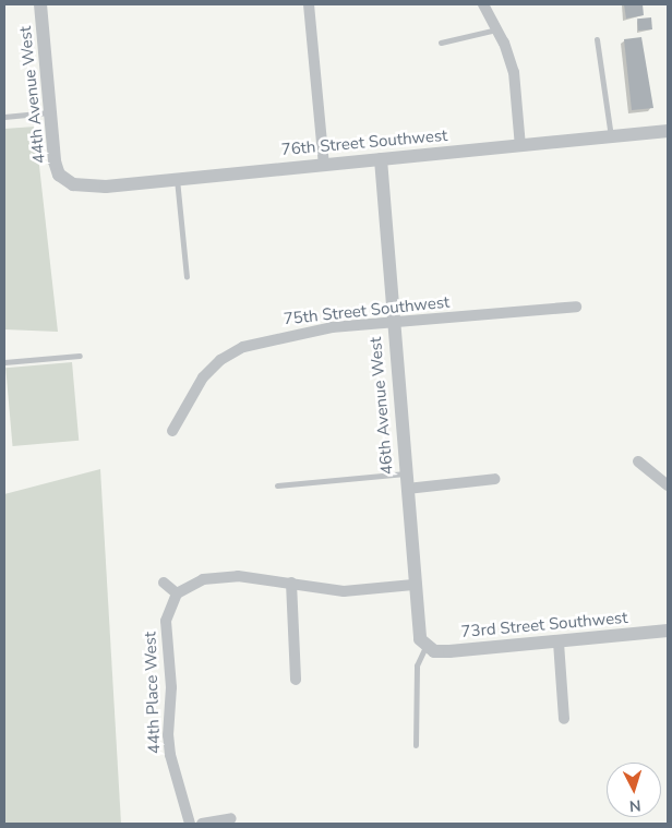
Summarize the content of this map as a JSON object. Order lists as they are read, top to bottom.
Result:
{
  "streets": {
    "street": [
      "44th Avenue West",
      "76th Street Southwest",
      "75th Street Southwest",
      "46th Avenue West",
      "73rd Street Southwest",
      "44th Place West"
    ]
  },
  "crossings": [
    ["44th Avenue West", "76th Street Southwest"],
    ["76th Street Southwest", "46th Avenue West"],
    ["75th Street Southwest", "46th Avenue West"],
    ["46th Avenue West", "73rd Street Southwest"]
  ],
  "north": "bottom"
}
